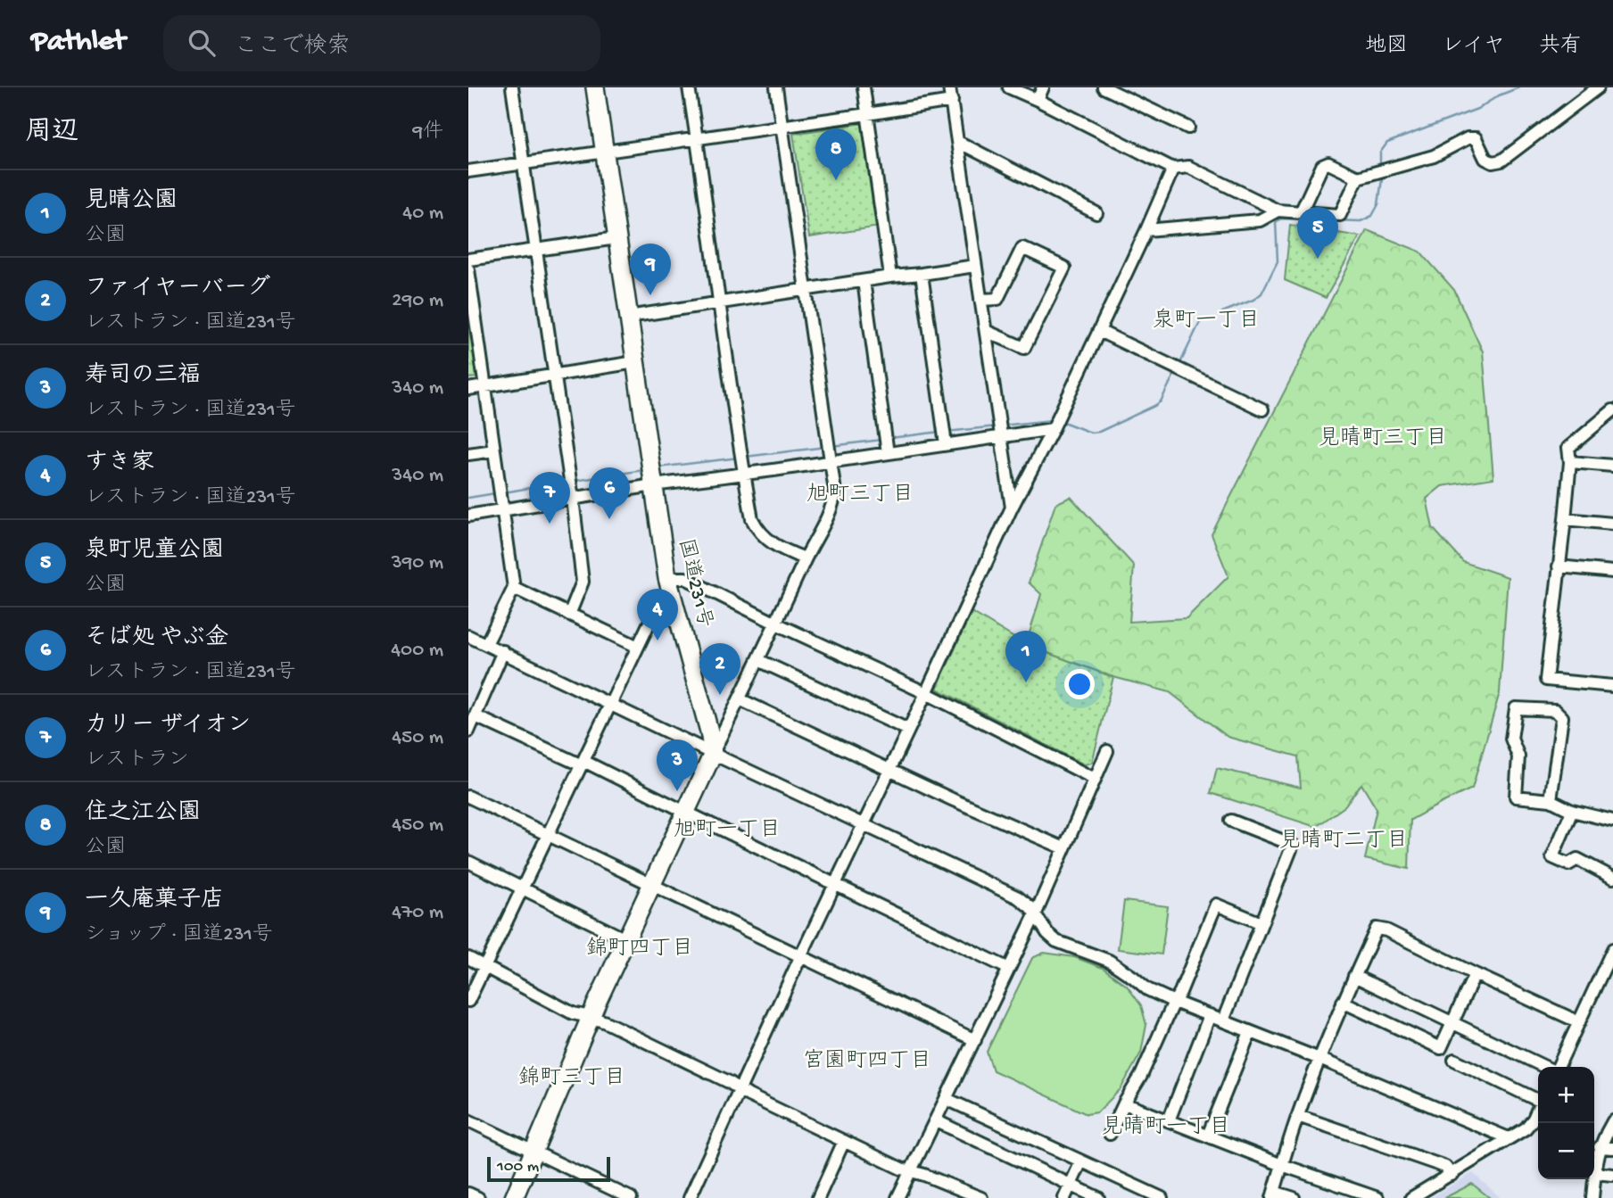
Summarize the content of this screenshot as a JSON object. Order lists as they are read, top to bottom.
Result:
{
  "streets": {
    "highway": ["国道231号"]
  },
  "districts": [
    "泉町一丁目",
    "見晴町三丁目",
    "旭町三丁目",
    "旭町一丁目",
    "見晴町二丁目",
    "錦町四丁目",
    "宮園町四丁目",
    "錦町三丁目",
    "見晴町一丁目"
  ],
  "scale_bar": "100 m",
  "page": {
    "header": "Pathlet",
    "search": "ここで検索",
    "nav": ["地図", "レイヤ", "共有"],
    "heading": ["周辺", "9件"],
    "pins": [
      "8",
      "5",
      "9",
      "6",
      "7",
      "4",
      "1",
      "2",
      "3"
    ],
    "list": [
      {
        "mark": "1",
        "name": "見晴公園",
        "note": "公園",
        "value": "40 m"
      },
      {
        "mark": "2",
        "name": "ファイヤーバーグ",
        "note": "レストラン · 国道231号",
        "value": "290 m"
      },
      {
        "mark": "3",
        "name": "寿司の三福",
        "note": "レストラン · 国道231号",
        "value": "340 m"
      },
      {
        "mark": "4",
        "name": "すき家",
        "note": "レストラン · 国道231号",
        "value": "340 m"
      },
      {
        "mark": "5",
        "name": "泉町児童公園",
        "note": "公園",
        "value": "390 m"
      },
      {
        "mark": "6",
        "name": "そば処 やぶ金",
        "note": "レストラン · 国道231号",
        "value": "400 m"
      },
      {
        "mark": "7",
        "name": "カリー ザイオン",
        "note": "レストラン",
        "value": "450 m"
      },
      {
        "mark": "8",
        "name": "住之江公園",
        "note": "公園",
        "value": "450 m"
      },
      {
        "mark": "9",
        "name": "一久庵菓子店",
        "note": "ショップ · 国道231号",
        "value": "470 m"
      }
    ],
    "map_buttons": ["+", "−"],
    "scale": "100 m"
  }
}
